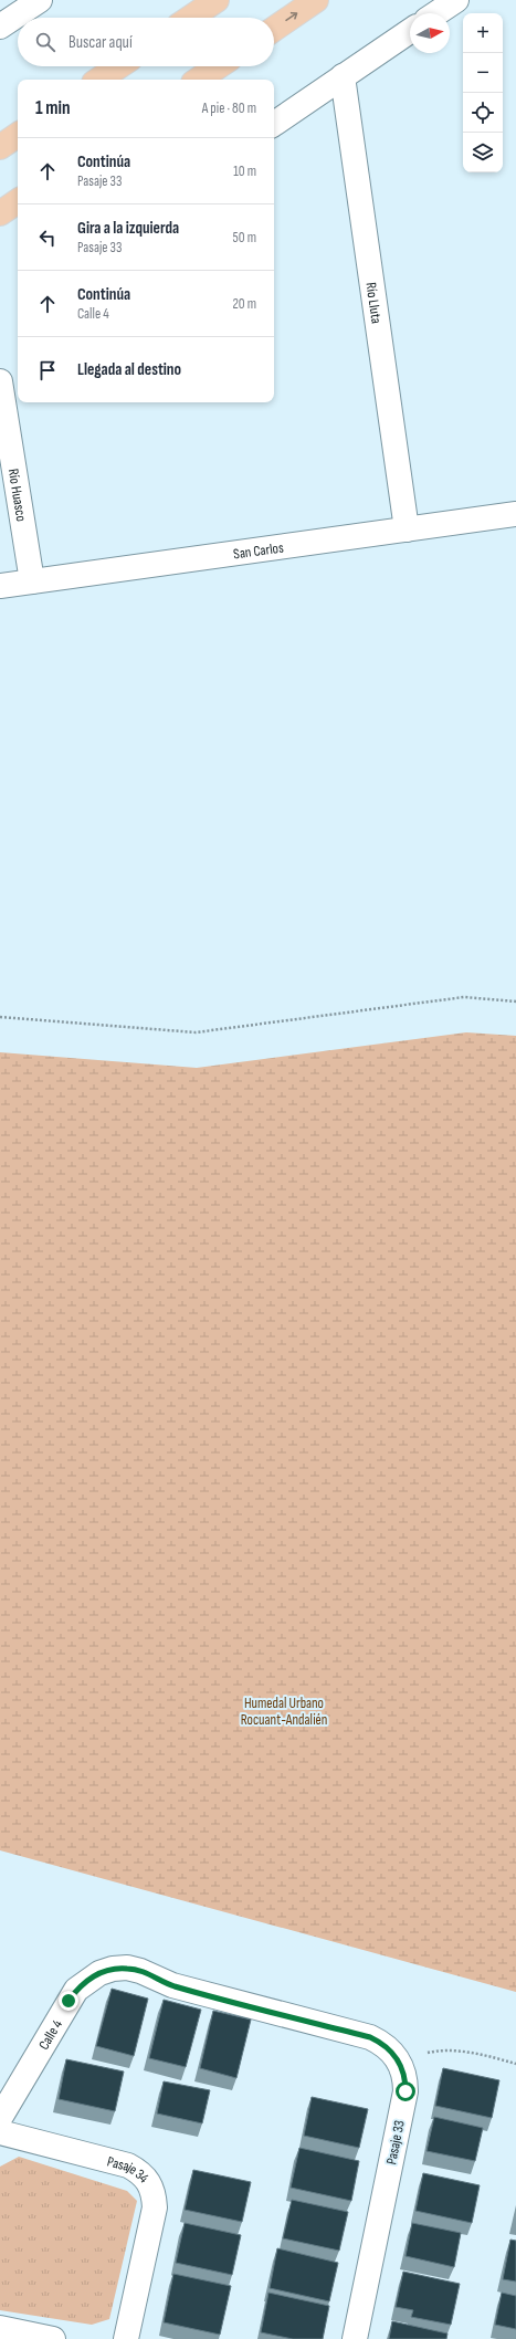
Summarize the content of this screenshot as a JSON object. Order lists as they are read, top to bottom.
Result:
{
  "streets": {
    "street": [
      "Río Lluta",
      "Río Huasco",
      "San Carlos",
      "Calle 4",
      "Pasaje 33",
      "Pasaje 34"
    ]
  },
  "crossings": [
    ["Río Lluta", "San Carlos"],
    ["Río Huasco", "San Carlos"],
    ["Calle 4", "Pasaje 33"]
  ],
  "parks": ["Humedal Urbano Rocuant-Andalién"],
  "north": "right",
  "page": {
    "map_buttons": ["+", "−"],
    "search": "Buscar aquí",
    "heading": ["1 min", "A pie · 80 m"],
    "list": [
      ["Continúa", "Pasaje 33", "10 m"],
      ["Gira a la izquierda", "Pasaje 33", "50 m"],
      ["Continúa", "Calle 4", "20 m"],
      "Llegada al destino"
    ]
  }
}
